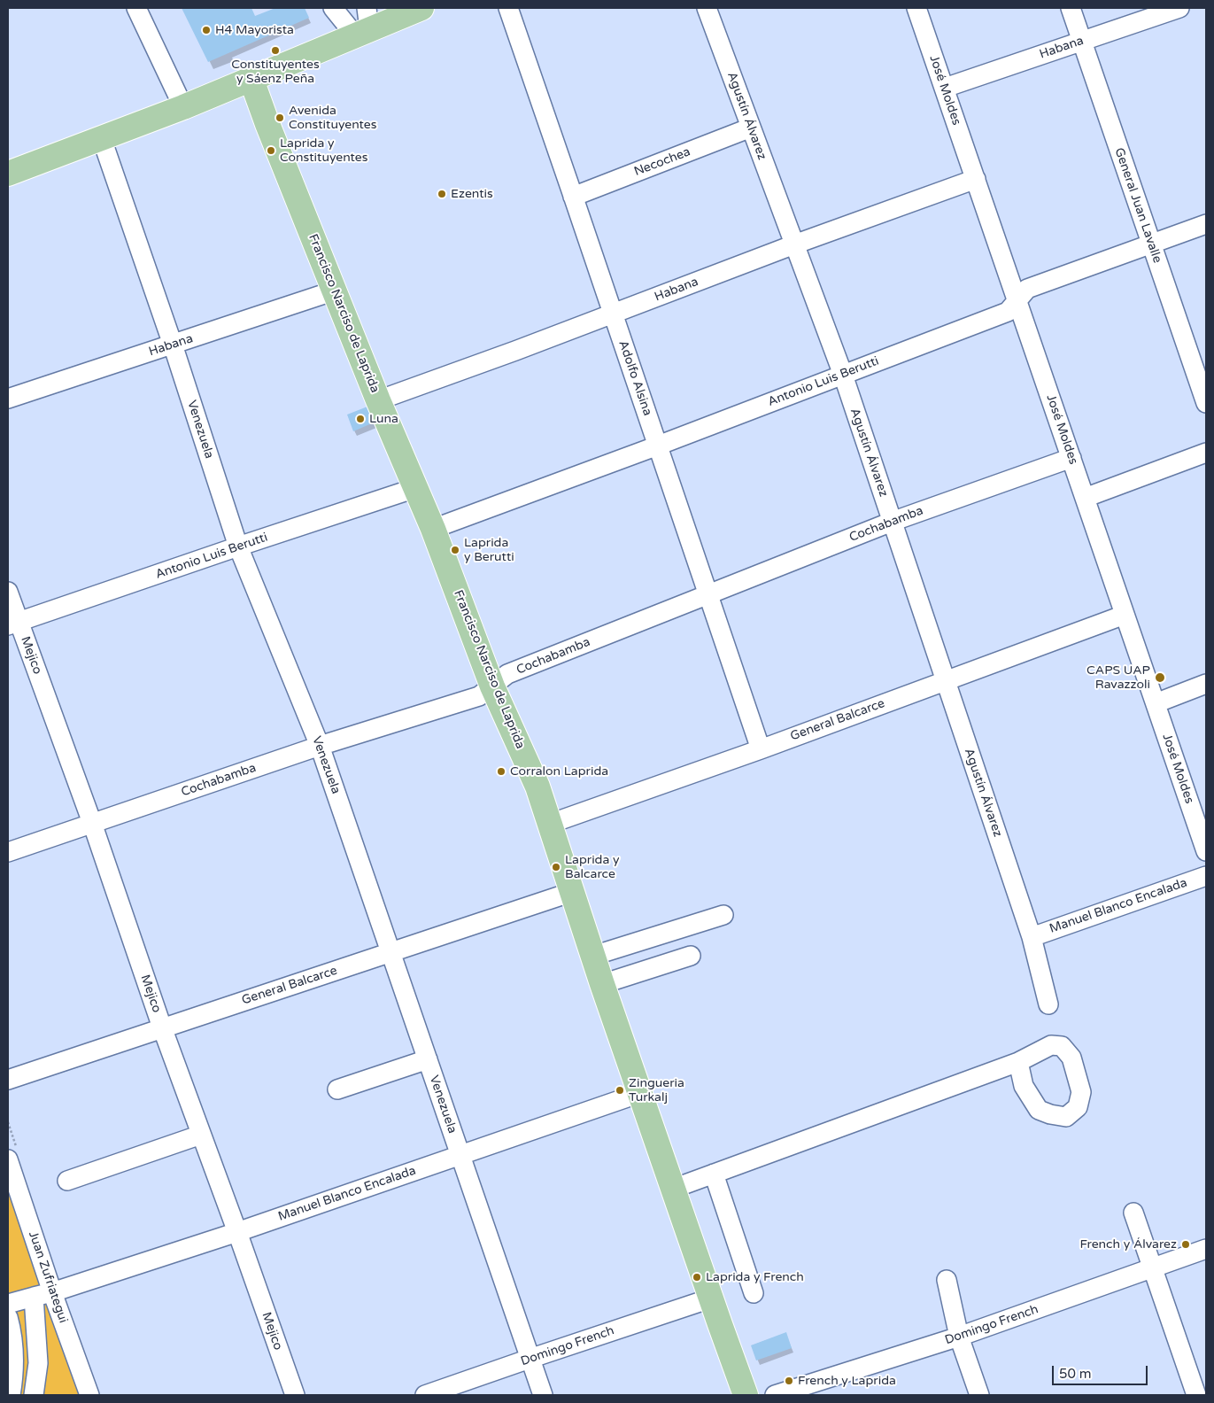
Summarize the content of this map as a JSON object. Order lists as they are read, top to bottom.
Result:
{
  "streets": {
    "main road": ["Francisco Narciso de Laprida"],
    "street": [
      "Habana",
      "José Moldes",
      "Agustín Álvarez",
      "Necochea",
      "General Juan Lavalle",
      "Adolfo Alsina",
      "Antonio Luis Berutti",
      "Venezuela",
      "Cochabamba",
      "Mejico",
      "General Balcarce",
      "Manuel Blanco Encalada",
      "Juan Zufriategui",
      "Domingo French"
    ]
  },
  "crossings": [
    ["Habana", "José Moldes"],
    ["Habana", "Agustín Álvarez"],
    ["Habana", "General Juan Lavalle"],
    ["Habana", "Francisco Narciso de Laprida"],
    ["Habana", "Adolfo Alsina"],
    ["Habana", "Venezuela"],
    ["José Moldes", "Antonio Luis Berutti"],
    ["José Moldes", "Cochabamba"],
    ["José Moldes", "General Balcarce"],
    ["Agustín Álvarez", "Necochea"],
    ["Agustín Álvarez", "Antonio Luis Berutti"],
    ["Agustín Álvarez", "Cochabamba"],
    ["Agustín Álvarez", "General Balcarce"],
    ["Agustín Álvarez", "Manuel Blanco Encalada"],
    ["Necochea", "Adolfo Alsina"],
    ["General Juan Lavalle", "Antonio Luis Berutti"],
    ["Francisco Narciso de Laprida", "Antonio Luis Berutti"],
    ["Francisco Narciso de Laprida", "Cochabamba"],
    ["Francisco Narciso de Laprida", "General Balcarce"],
    ["Francisco Narciso de Laprida", "Manuel Blanco Encalada"],
    ["Francisco Narciso de Laprida", "Domingo French"],
    ["Adolfo Alsina", "Antonio Luis Berutti"],
    ["Adolfo Alsina", "Cochabamba"],
    ["Adolfo Alsina", "General Balcarce"],
    ["Antonio Luis Berutti", "Venezuela"],
    ["Antonio Luis Berutti", "Mejico"],
    ["Venezuela", "Cochabamba"],
    ["Venezuela", "General Balcarce"],
    ["Venezuela", "Manuel Blanco Encalada"],
    ["Venezuela", "Domingo French"],
    ["Cochabamba", "Mejico"],
    ["Mejico", "General Balcarce"],
    ["Mejico", "Manuel Blanco Encalada"],
    ["Manuel Blanco Encalada", "Juan Zufriategui"]
  ],
  "places": [
    "H4 Mayorista",
    "Constituyentes y Sáenz Peña",
    "Avenida Constituyentes",
    "Laprida y Constituyentes",
    "Ezentis",
    "Luna",
    "Laprida y Berutti",
    "CAPS UAP Ravazzoli",
    "Corralon Laprida",
    "Laprida y Balcarce",
    "Zingueria Turkalj",
    "French y Álvarez",
    "Laprida y French",
    "French y Laprida"
  ],
  "scale_bar": "50 m"
}
